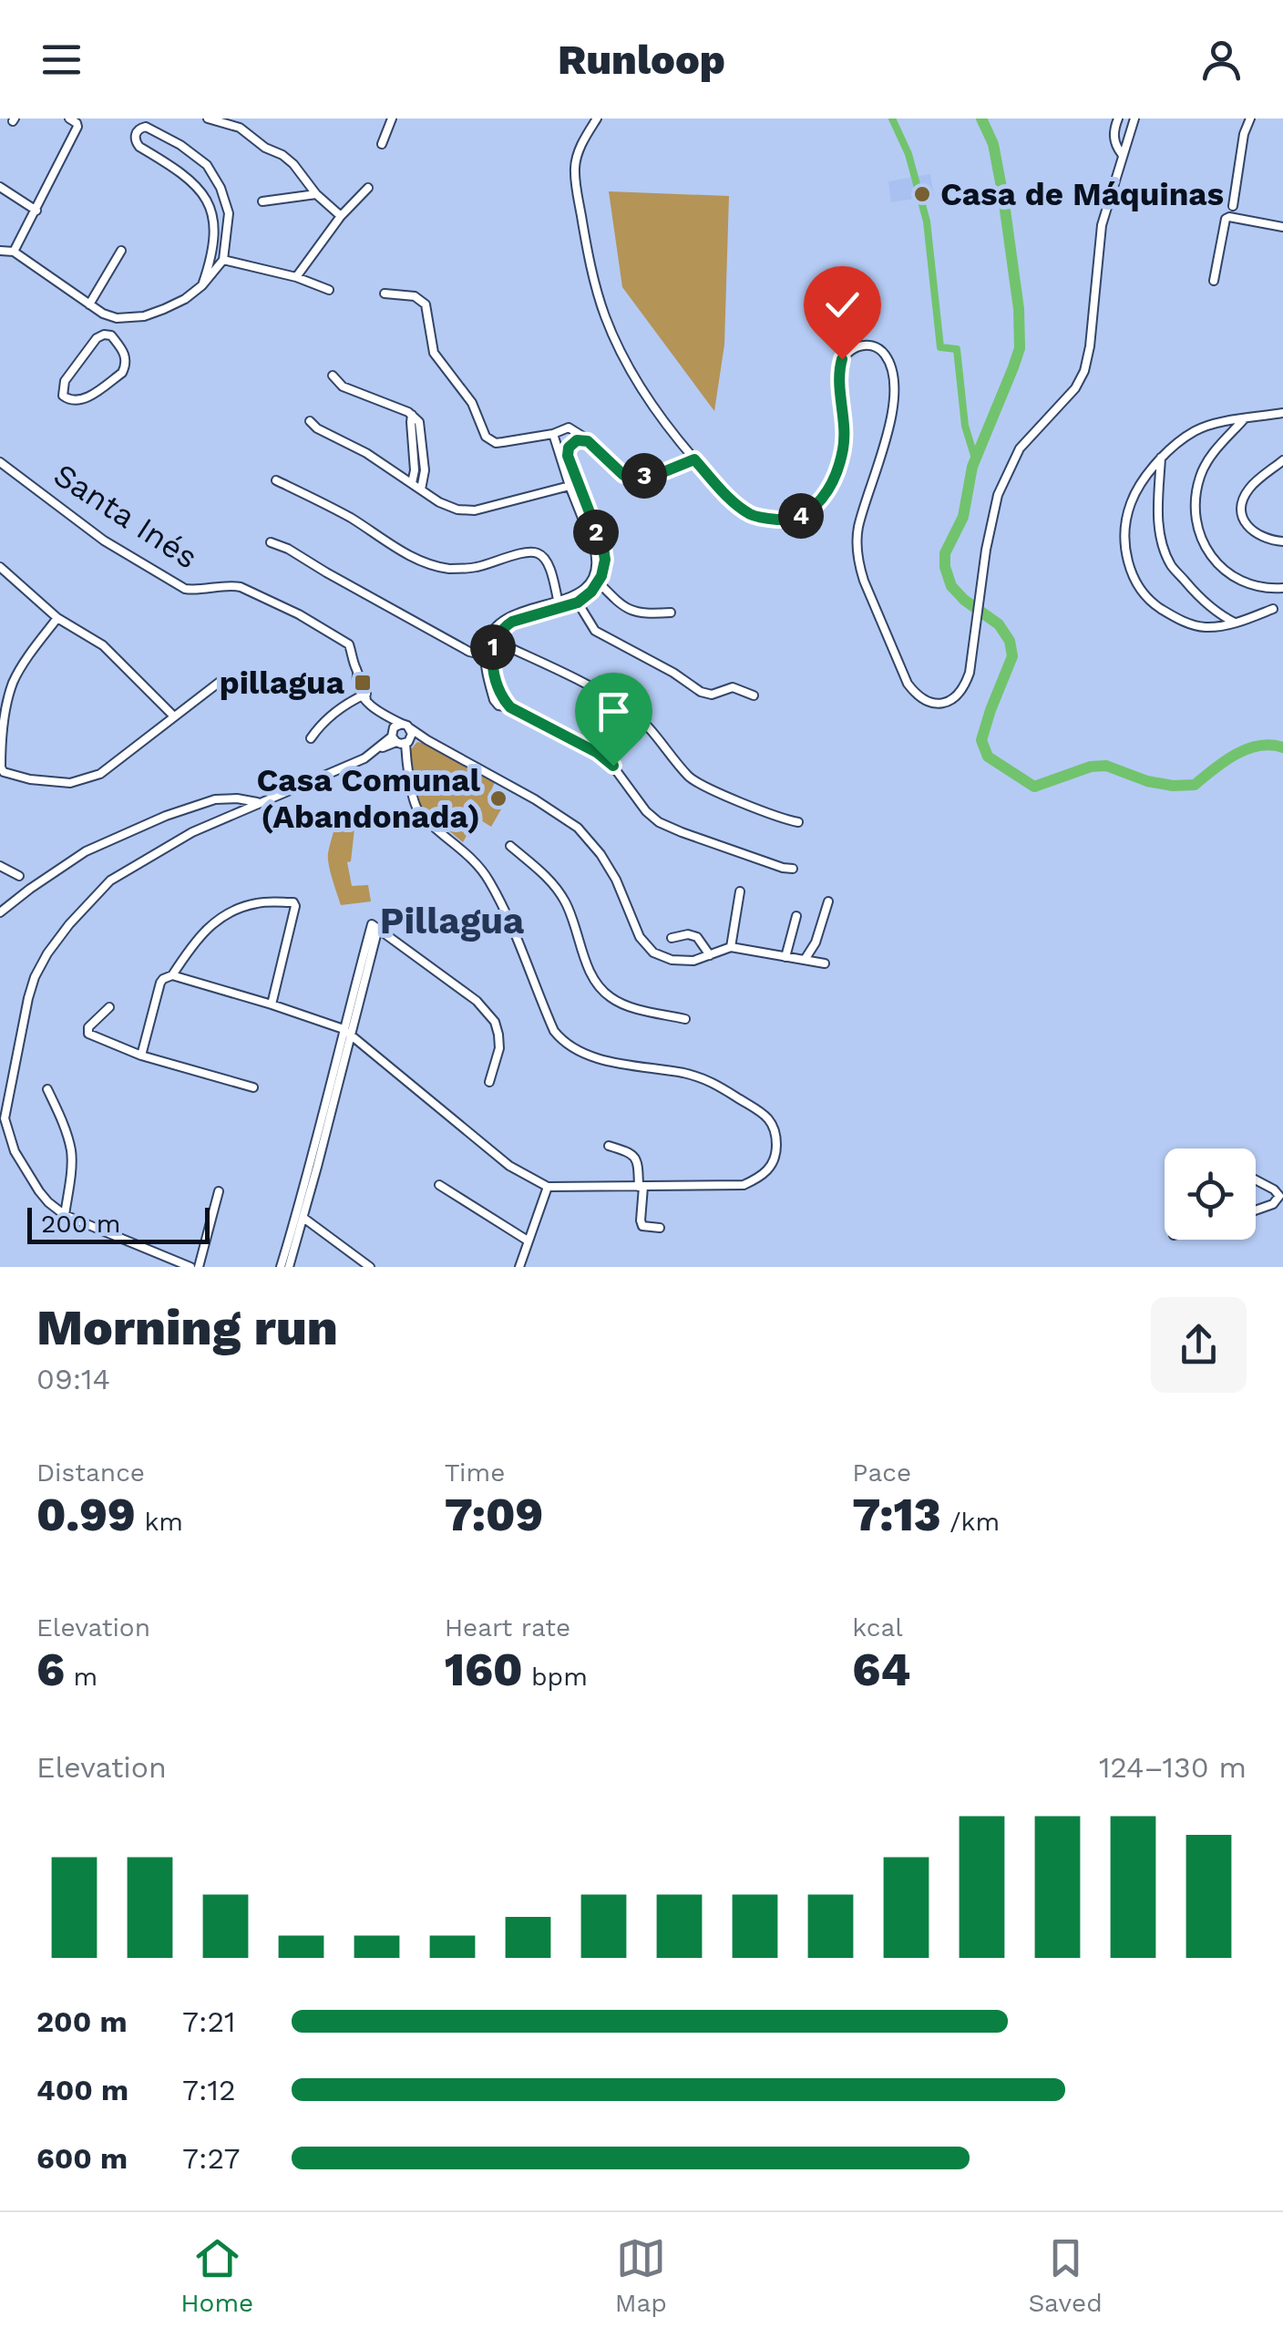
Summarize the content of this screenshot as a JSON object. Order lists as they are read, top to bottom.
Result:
{
  "streets": {
    "street": ["Santa Inés"]
  },
  "districts": ["Pillagua"],
  "places": {
    "other": ["Casa de Máquinas", "Casa Comunal (Abandonada)"],
    "transit": ["pillagua"]
  },
  "scale_bar": "200 m",
  "page": {
    "header": "Runloop",
    "pins": [
      "3",
      "4",
      "2",
      "1"
    ],
    "scale": "200 m",
    "heading": ["Morning run", "09:14"],
    "stats": [
      ["Distance", "0.99 km"],
      ["Time", "7:09"],
      ["Pace", "7:13 /km"],
      ["Elevation", "6 m"],
      ["Heart rate", "160 bpm"],
      ["kcal", "64"]
    ],
    "chart": ["Elevation", "124–130 m"],
    "list": [
      {
        "name": "200 m",
        "note": "7:21"
      },
      {
        "name": "400 m",
        "note": "7:12"
      },
      {
        "name": "600 m",
        "note": "7:27"
      }
    ],
    "tabs": ["Home", "Map", "Saved"]
  }
}
